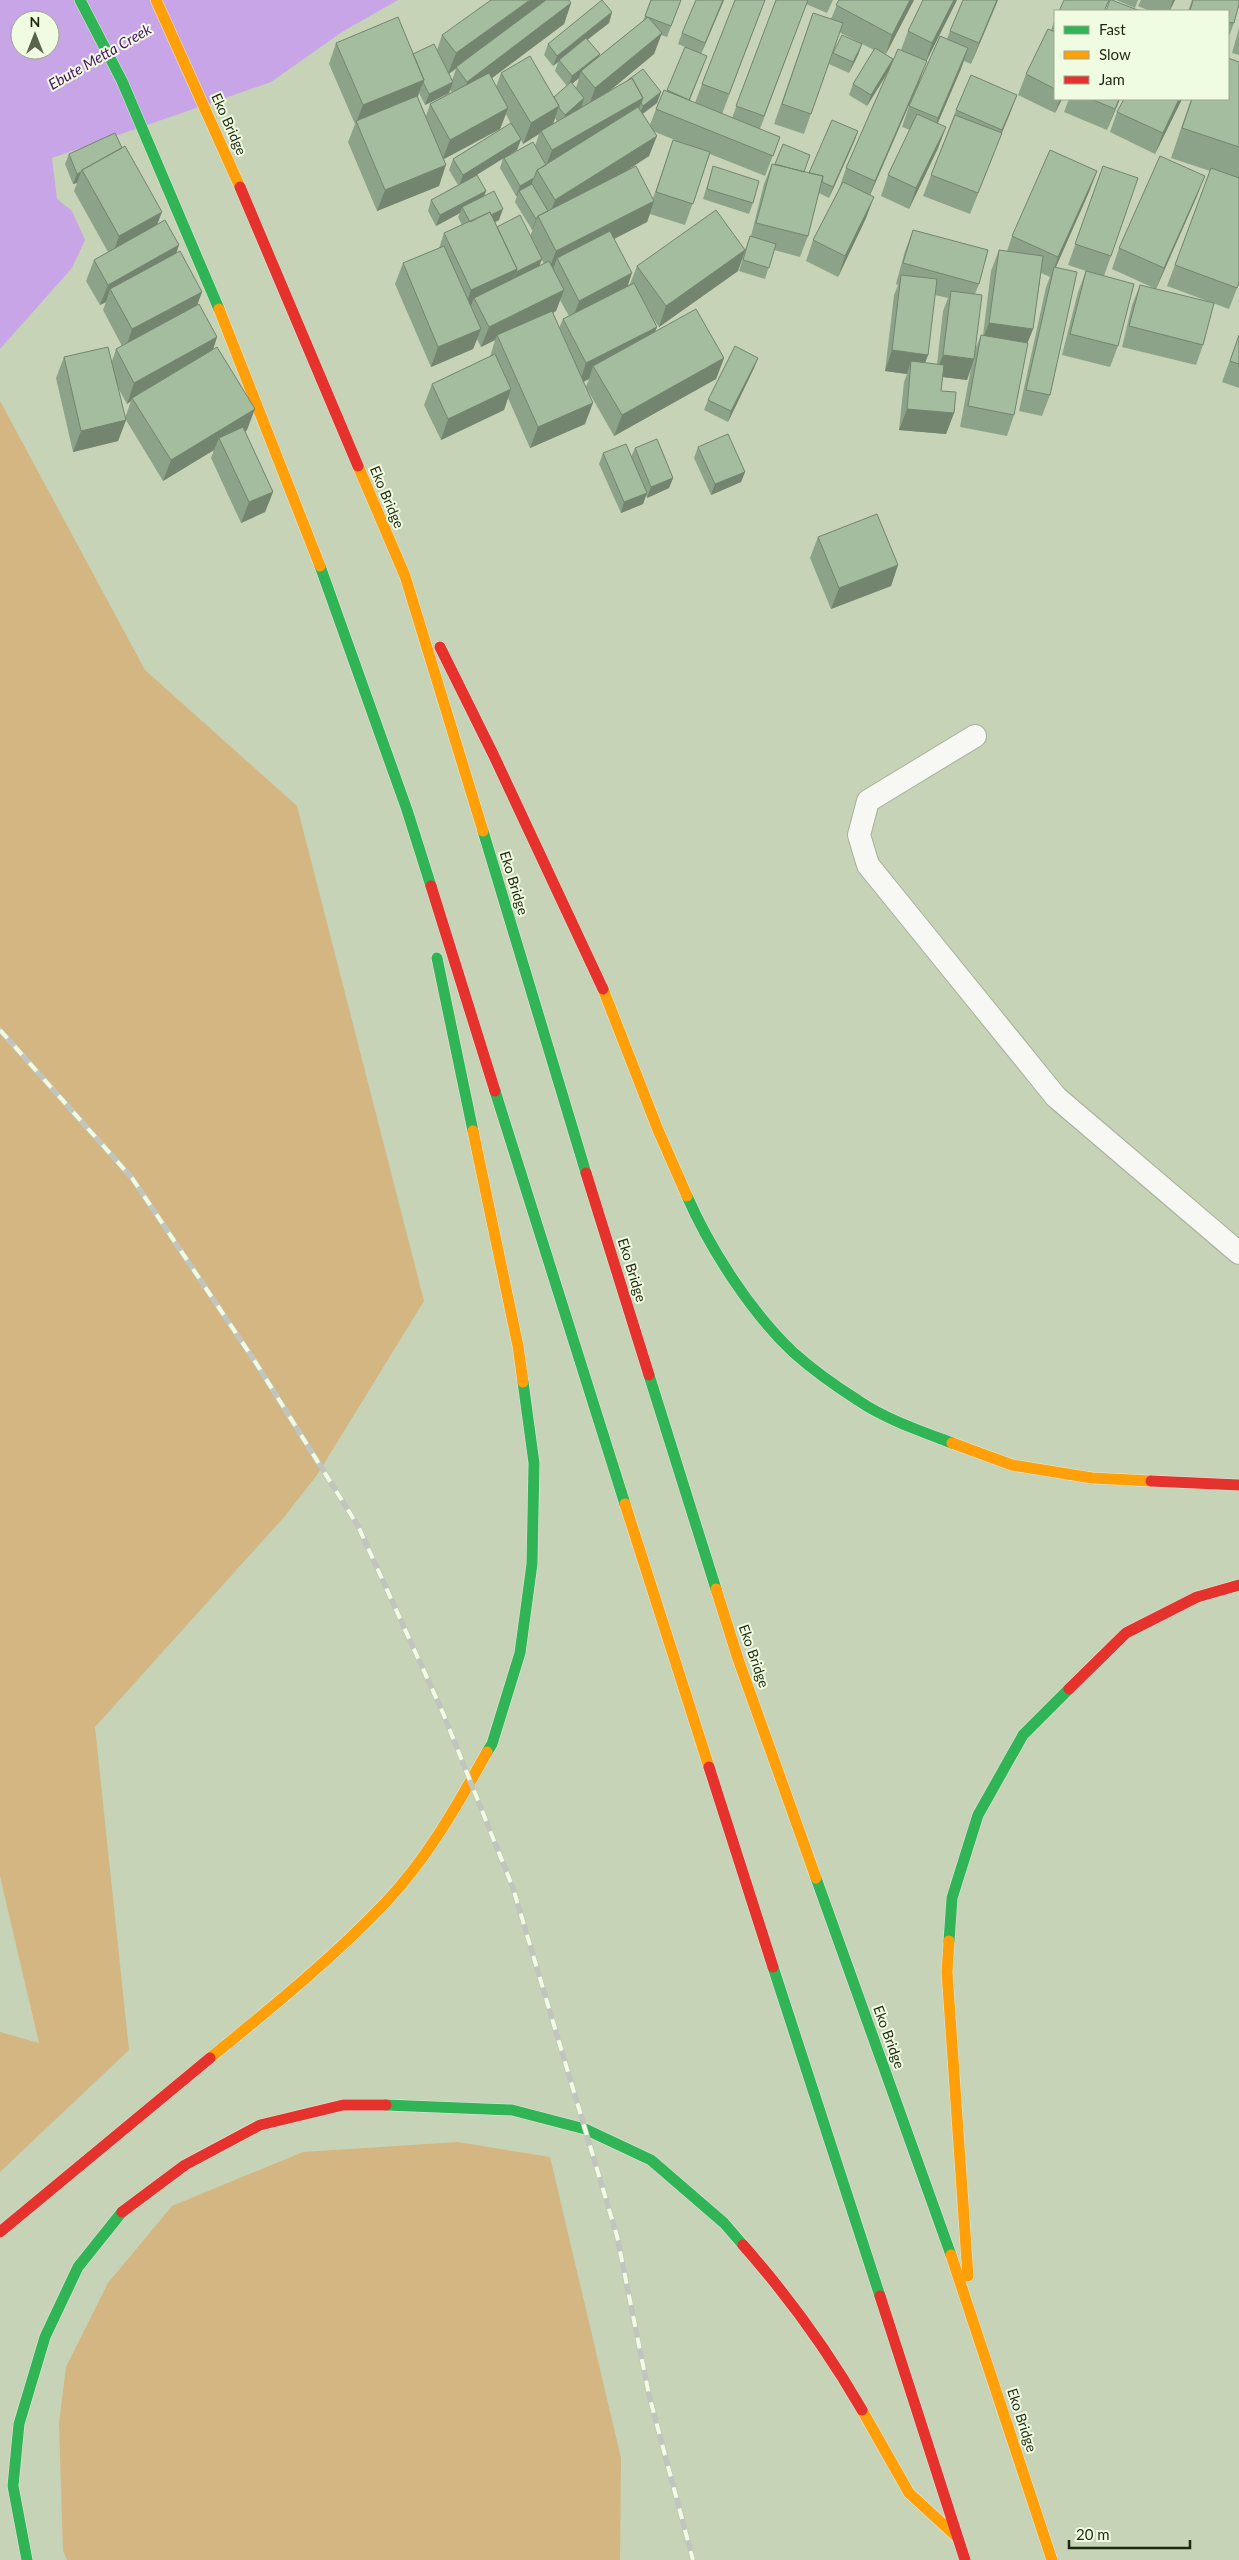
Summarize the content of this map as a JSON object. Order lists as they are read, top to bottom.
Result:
{
  "streets": {
    "highway": ["Eko Bridge"]
  },
  "water": ["Ebute Metta Creek"],
  "legend": ["Fast", "Slow", "Jam"],
  "scale_bar": "20 m",
  "north": "top"
}
